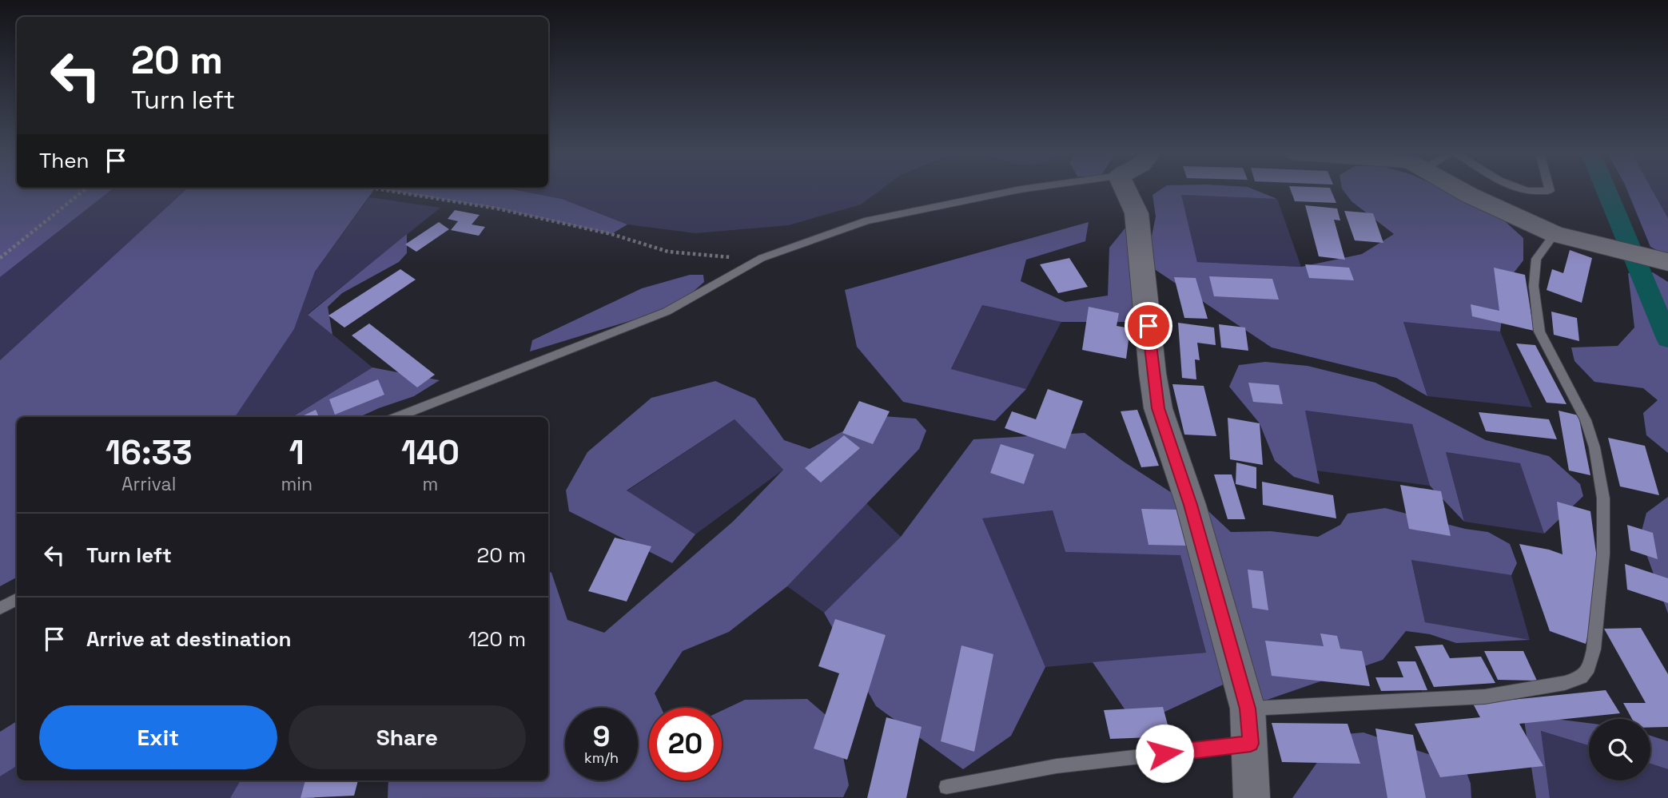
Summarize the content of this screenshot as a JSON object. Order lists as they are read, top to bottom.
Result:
{
  "page": {
    "turn": ["20 m", "Turn left"],
    "then": "Then",
    "eta": [
      "16:33",
      "Arrival",
      "1",
      "min",
      "140",
      "m"
    ],
    "list": [
      {
        "name": "Turn left",
        "value": "20 m"
      },
      {
        "name": "Arrive at destination",
        "value": "120 m"
      }
    ],
    "buttons": ["Exit", "Share"],
    "speed": "9 km/h",
    "limit": "20"
  }
}
